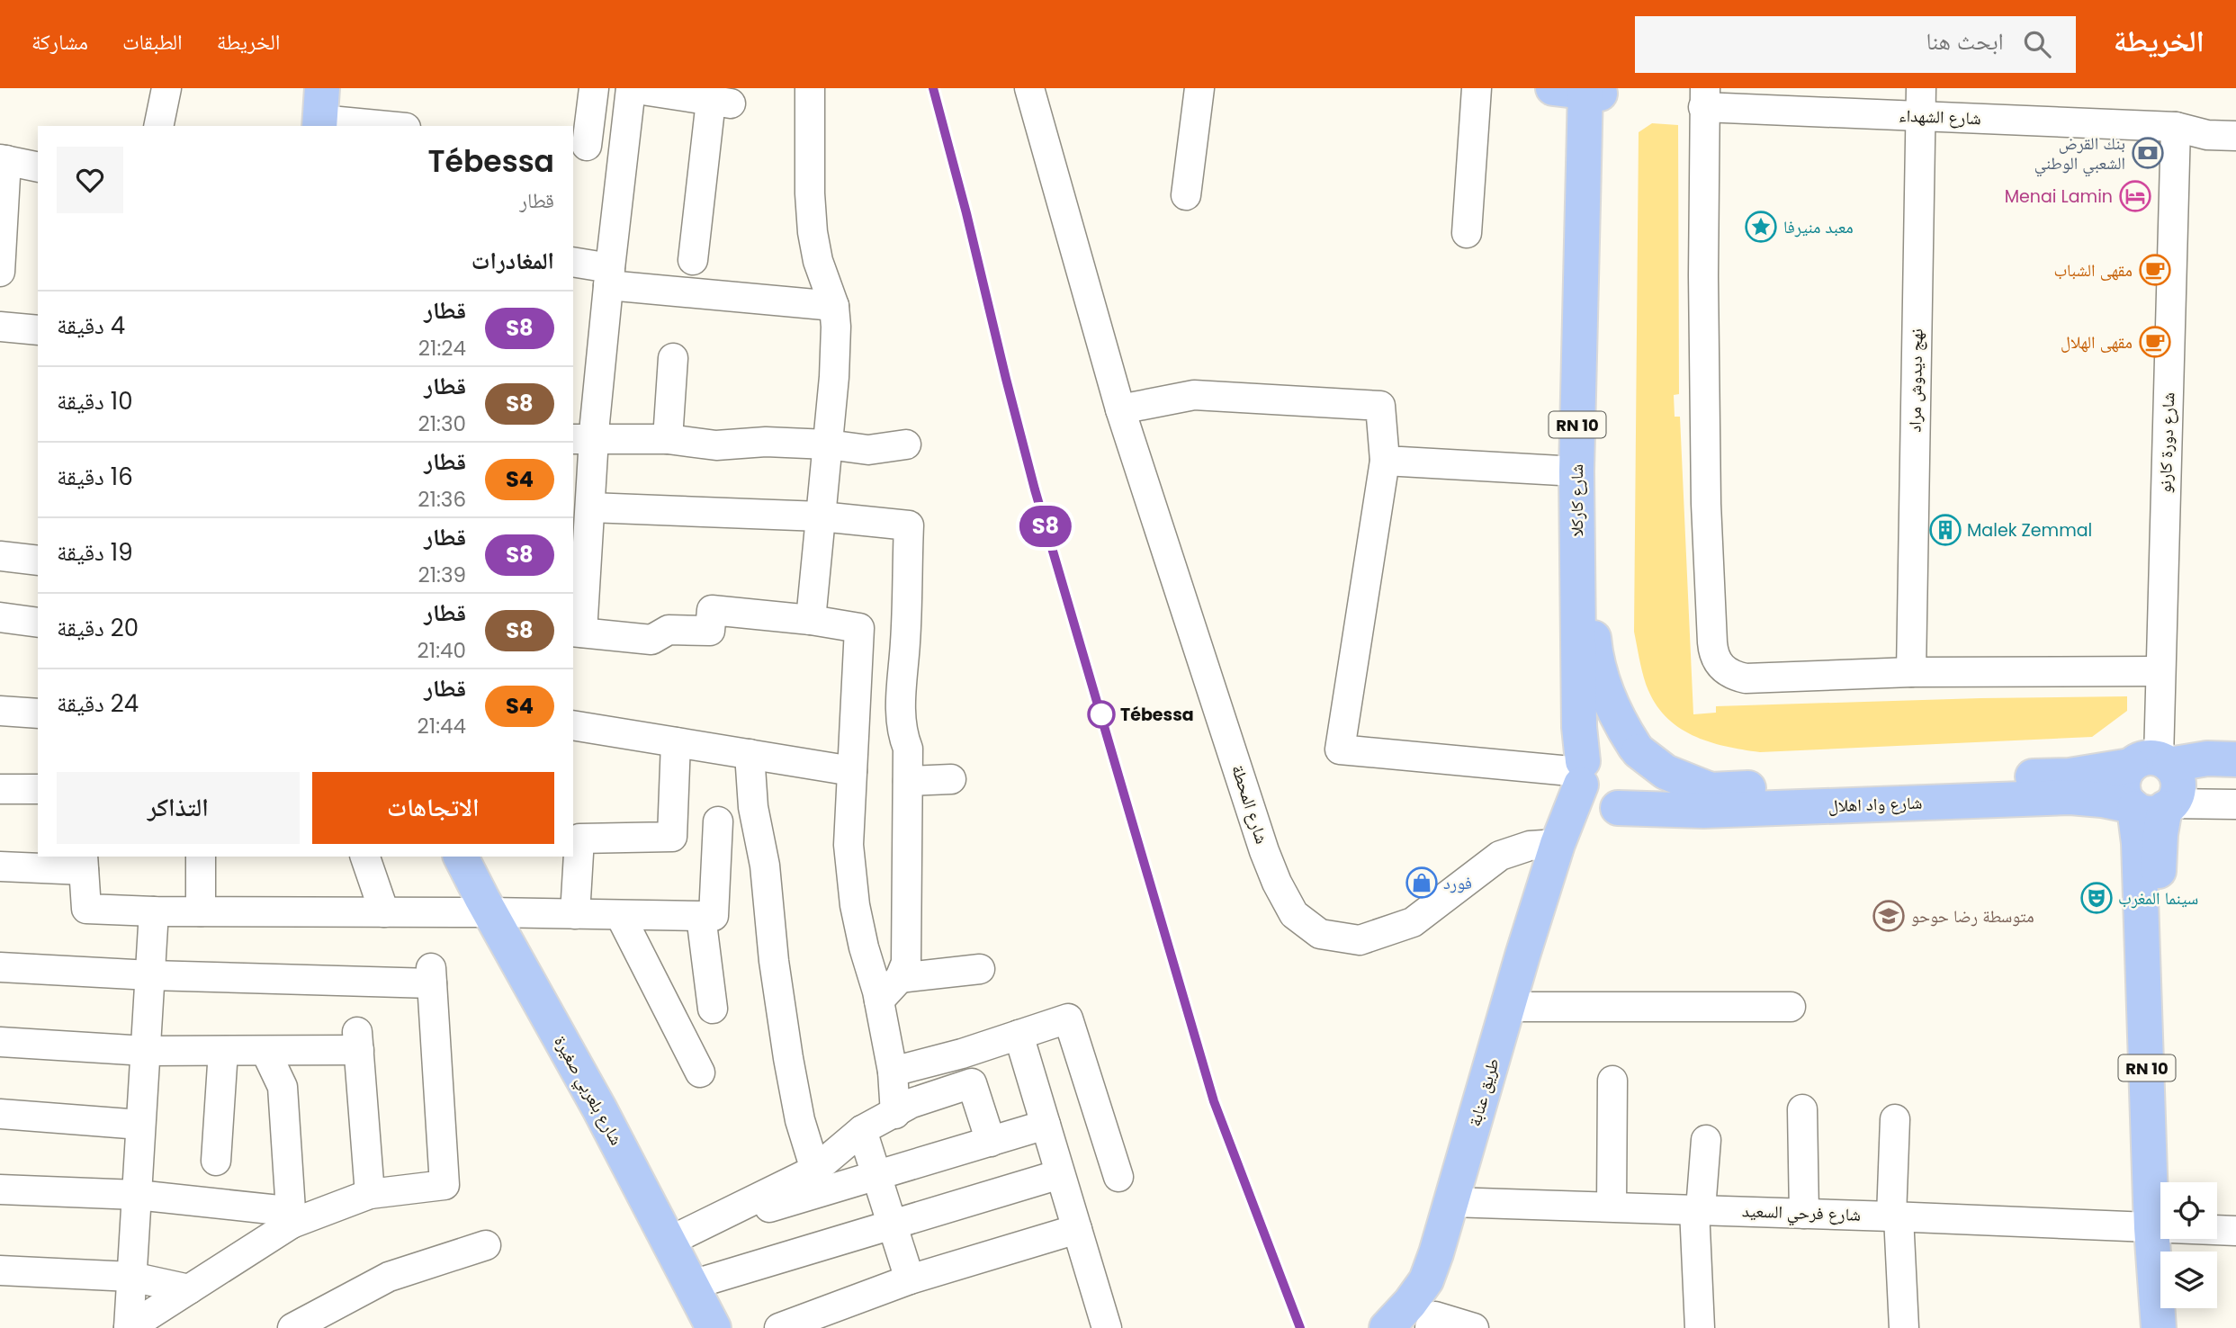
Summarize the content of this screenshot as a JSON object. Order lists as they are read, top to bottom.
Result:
{
  "streets": {
    "main road": [
      "RN 10",
      "شارع كاركلا",
      "شارع واد اهلال",
      "شارع بلعربي صغيرة",
      "طريق عنابة"
    ],
    "street": [
      "شارع الشهداء",
      "نهج ديدوش مراد",
      "شارع دورة كارنو",
      "شارع المحطة",
      "شارع فرحي السعيد"
    ]
  },
  "crossings": [
    ["شارع الشهداء", "نهج ديدوش مراد"],
    ["شارع الشهداء", "شارع دورة كارنو"],
    ["RN 10", "شارع دورة كارنو"],
    ["RN 10", "شارع واد اهلال"],
    ["RN 10", "شارع فرحي السعيد"],
    ["شارع دورة كارنو", "شارع واد اهلال"],
    ["شارع كاركلا", "شارع واد اهلال"],
    ["شارع كاركلا", "طريق عنابة"],
    ["شارع المحطة", "طريق عنابة"],
    ["شارع واد اهلال", "طريق عنابة"],
    ["طريق عنابة", "شارع فرحي السعيد"]
  ],
  "places": {
    "bank": ["بنك القرض الشعبي الوطني"],
    "hotel": ["Menai Lamin"],
    "place": ["معبد منيرفا"],
    "cafe": ["مقهى الشباب", "مقهى الهلال"],
    "building": ["Malek Zemmal"],
    "other": ["Tébessa"],
    "shop": ["فورد"],
    "theatre": ["سينما المغرب"],
    "school or university": ["متوسطة رضا حوحو"]
  },
  "page": {
    "header": "الخريطة",
    "search": "ابحث هنا",
    "nav": ["الخريطة", "الطبقات", "مشاركة"],
    "on_map": "S8",
    "heading": [
      ["Tébessa", "قطار"],
      "المغادرات"
    ],
    "list": [
      {
        "mark": "S8",
        "name": "قطار",
        "note": "21:24",
        "value": "4 دقيقة"
      },
      {
        "mark": "S8",
        "name": "قطار",
        "note": "21:30",
        "value": "10 دقيقة"
      },
      {
        "mark": "S4",
        "name": "قطار",
        "note": "21:36",
        "value": "16 دقيقة"
      },
      {
        "mark": "S8",
        "name": "قطار",
        "note": "21:39",
        "value": "19 دقيقة"
      },
      {
        "mark": "S8",
        "name": "قطار",
        "note": "21:40",
        "value": "20 دقيقة"
      },
      {
        "mark": "S4",
        "name": "قطار",
        "note": "21:44",
        "value": "24 دقيقة"
      }
    ],
    "buttons": ["الاتجاهات", "التذاكر"]
  }
}
